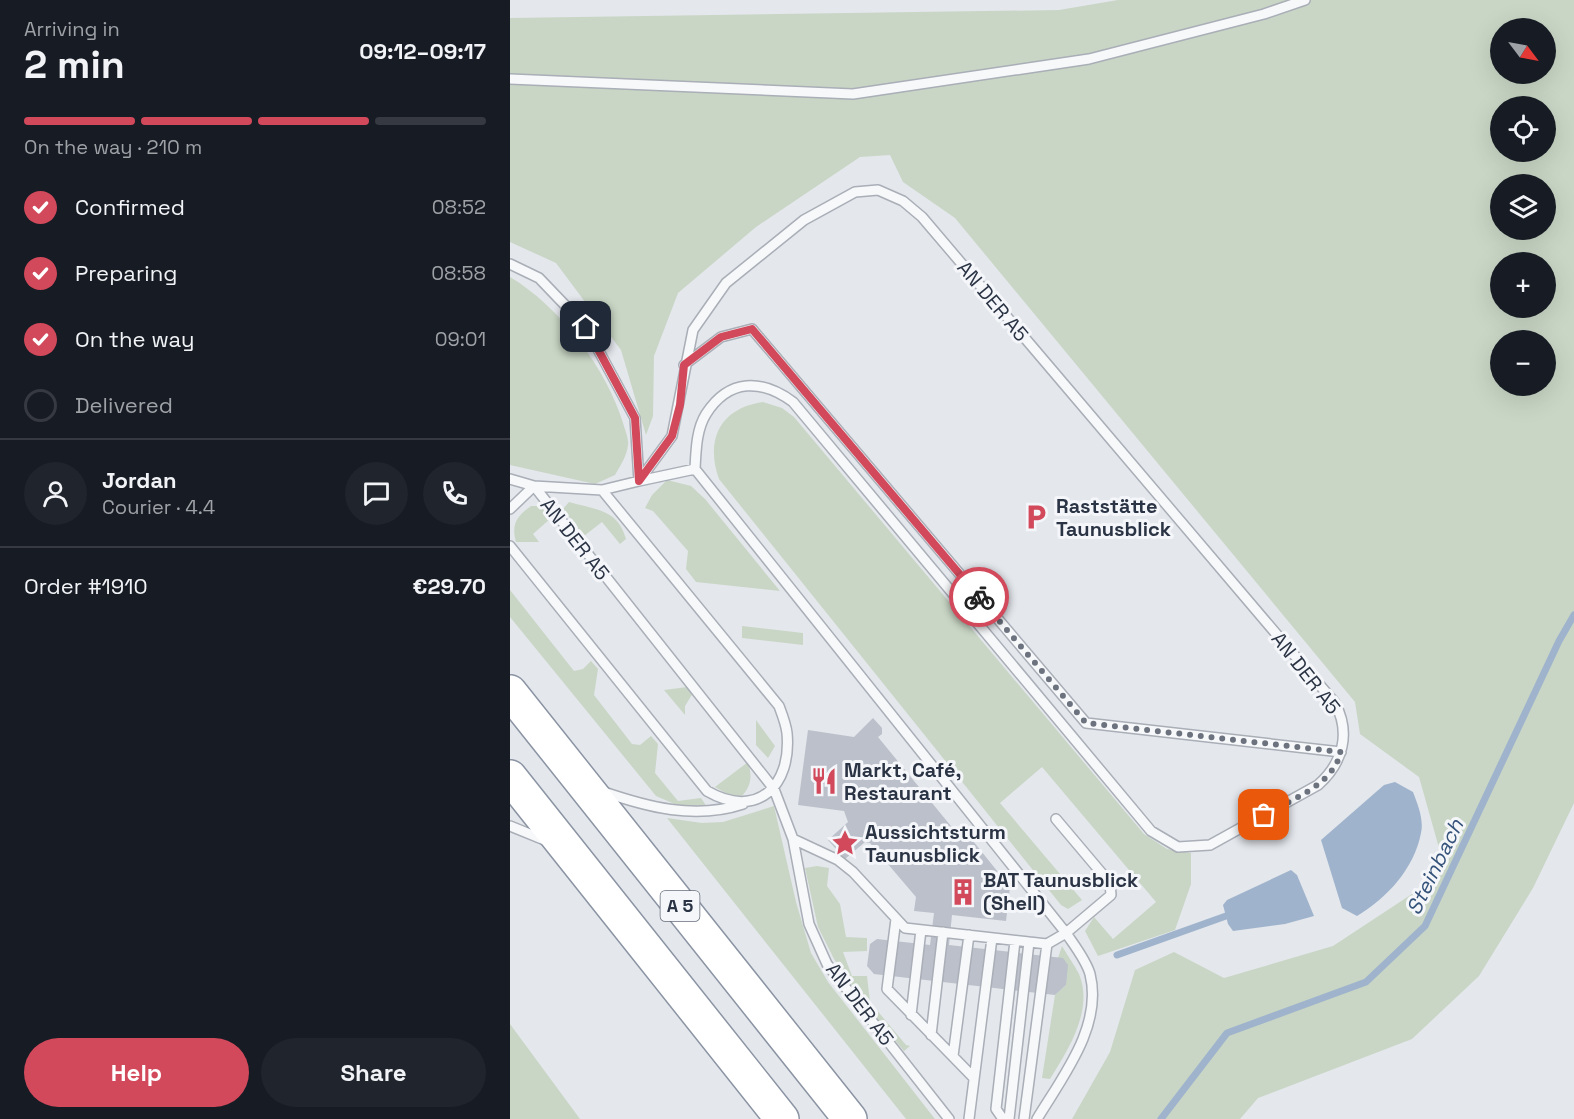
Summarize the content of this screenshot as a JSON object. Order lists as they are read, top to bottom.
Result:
{
  "streets": {
    "highway": ["A 5"],
    "lane": ["AN DER A5"]
  },
  "water": ["Steinbach"],
  "places": {
    "parking": ["Raststätte Taunusblick"],
    "restaurant": ["Markt, Café, Restaurant"],
    "place": ["Aussichtsturm Taunusblick"],
    "building": ["BAT Taunusblick (Shell)"]
  },
  "north": "bottom right",
  "page": {
    "heading": ["2 min", "Arriving in", "09:12–09:17"],
    "panel": [
      "Jordan",
      "Courier · 4.4",
      "Order #1910",
      "€29.70"
    ],
    "map_buttons": ["+", "−"],
    "bar": "On the way · 210 m",
    "list": [
      ["Confirmed", "08:52"],
      ["Preparing", "08:58"],
      ["On the way", "09:01"],
      "Delivered"
    ],
    "buttons": ["Help", "Share"]
  }
}
